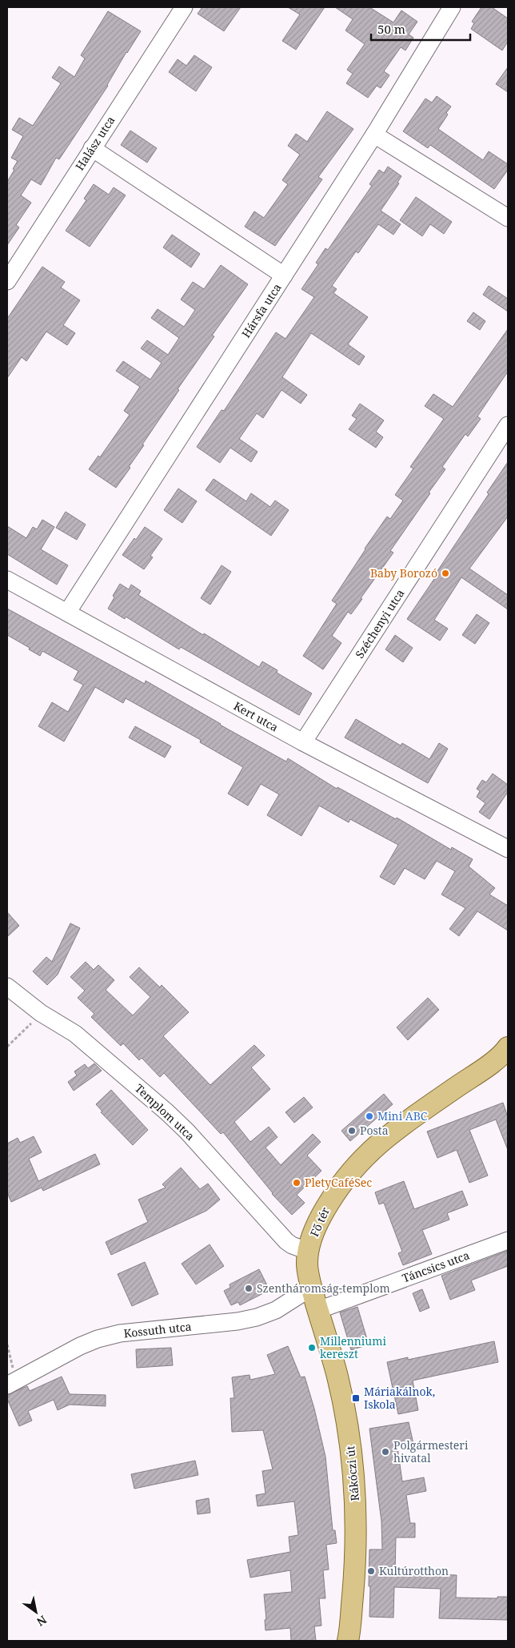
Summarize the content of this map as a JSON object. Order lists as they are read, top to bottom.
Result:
{
  "streets": {
    "main road": ["Fő tér", "Rákóczi út"],
    "street": [
      "Halász utca",
      "Hársfa utca",
      "Széchenyi utca",
      "Kert utca",
      "Templom utca",
      "Táncsics utca",
      "Kossuth utca"
    ]
  },
  "crossings": [
    ["Hársfa utca", "Kert utca"],
    ["Széchenyi utca", "Kert utca"],
    ["Templom utca", "Fő tér"],
    ["Fő tér", "Táncsics utca"],
    ["Fő tér", "Kossuth utca"],
    ["Fő tér", "Rákóczi út"],
    ["Táncsics utca", "Rákóczi út"]
  ],
  "places": {
    "other": [
      "Baby Borozó",
      "Mini ABC",
      "Posta",
      "PletyCaféSec",
      "Szentháromság-templom",
      "Millenniumi kereszt",
      "Polgármesteri hivatal",
      "Kultúrotthon"
    ],
    "transit": ["Máriakálnok, Iskola"]
  },
  "scale_bar": "50 m",
  "north": "bottom right"
}
